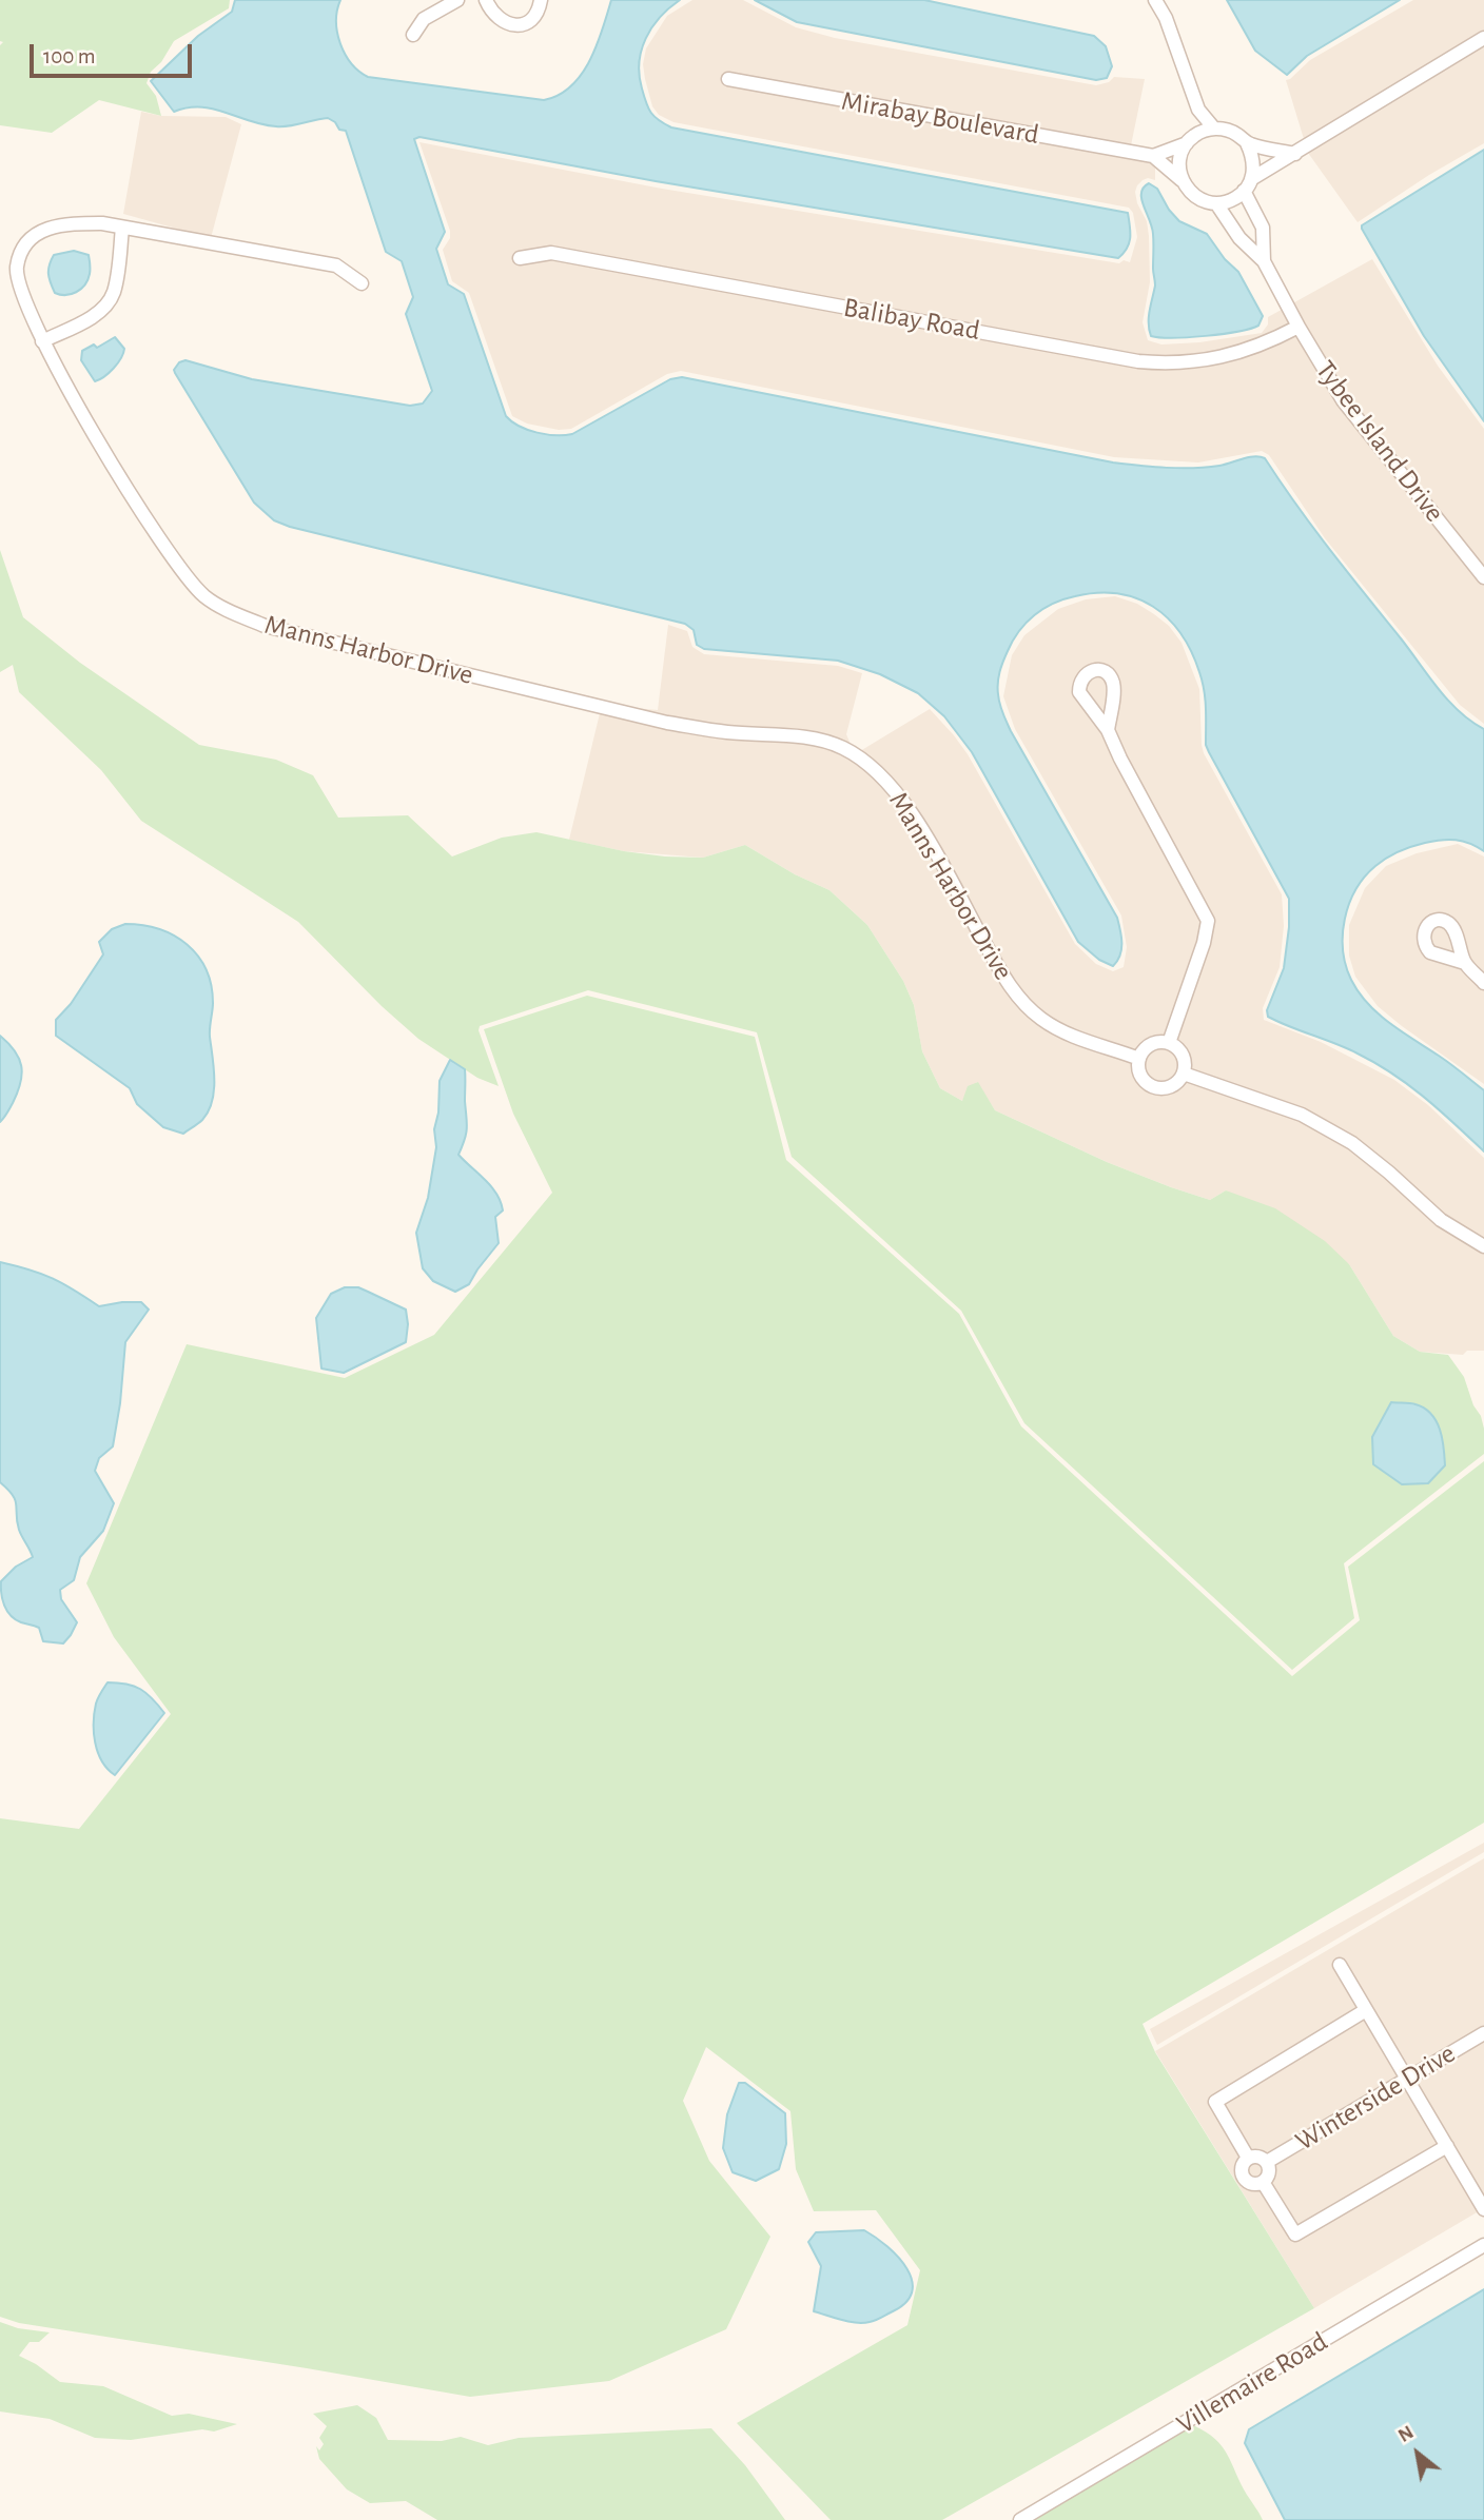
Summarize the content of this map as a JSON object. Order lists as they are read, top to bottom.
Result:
{
  "streets": {
    "street": [
      "Mirabay Boulevard",
      "Balibay Road",
      "Tybee Island Drive",
      "Manns Harbor Drive",
      "Winterside Drive",
      "Villemaire Road"
    ]
  },
  "crossings": [
    ["Balibay Road", "Tybee Island Drive"]
  ],
  "scale_bar": "100 m",
  "north": "top left"
}
